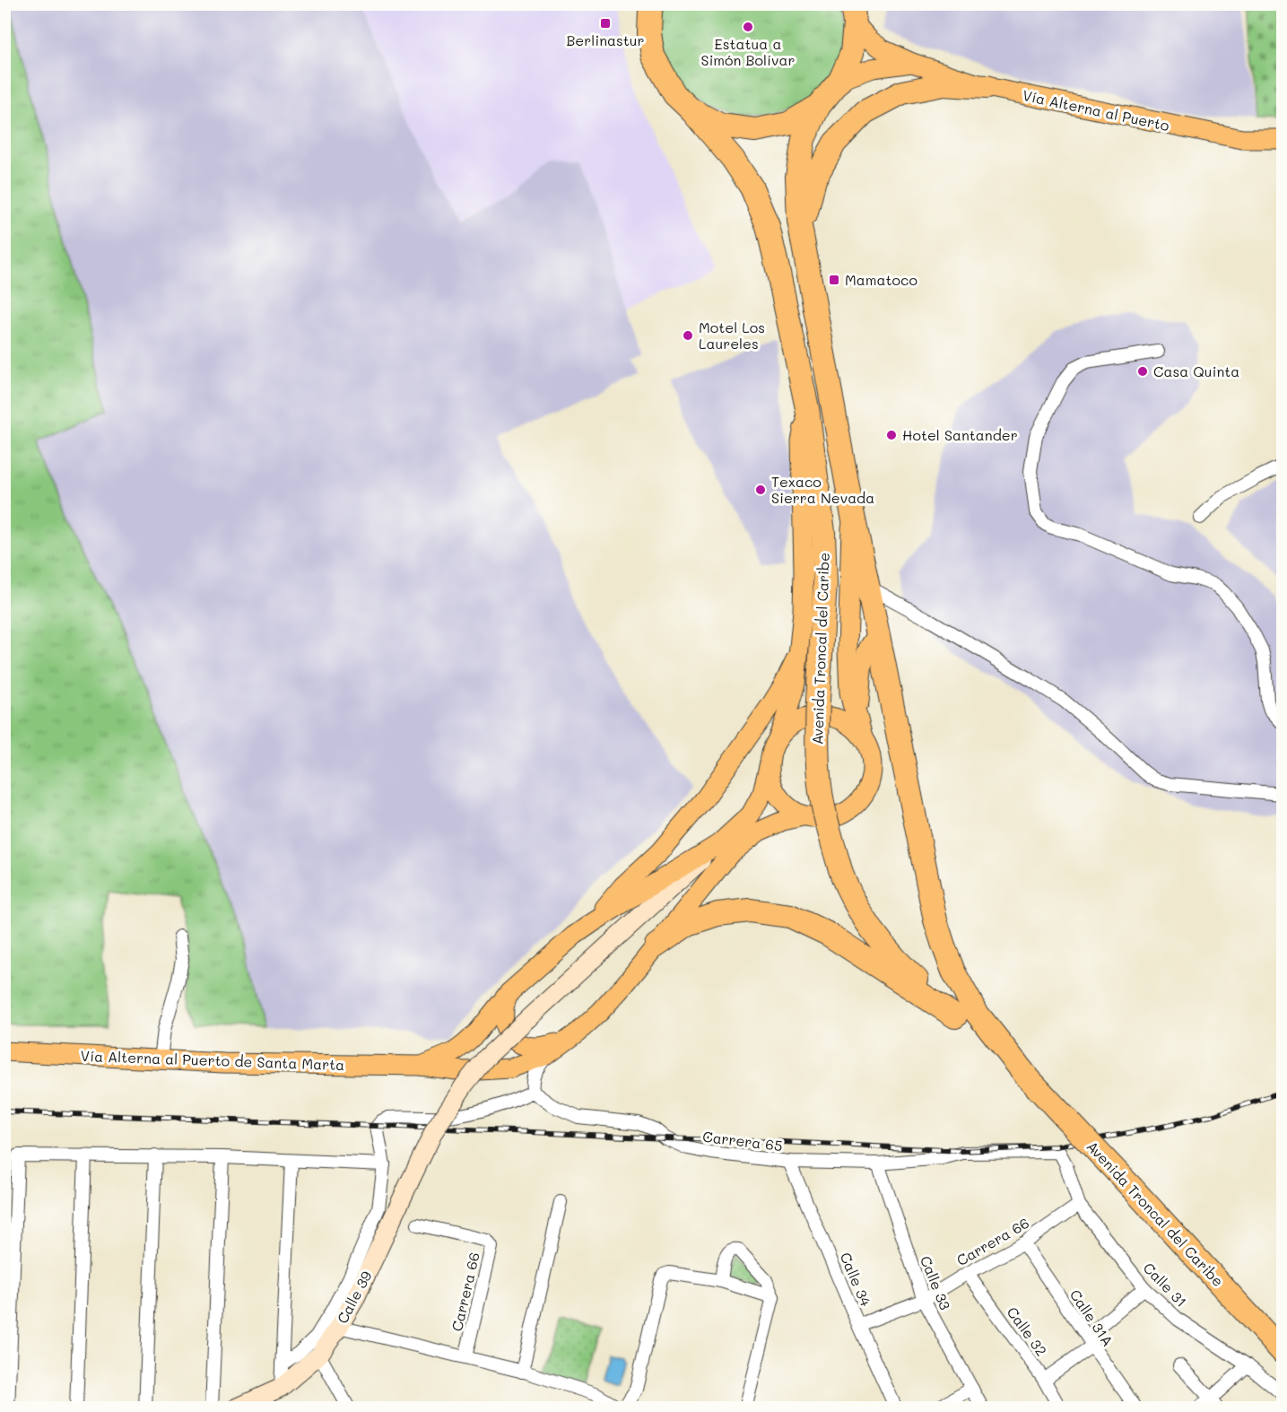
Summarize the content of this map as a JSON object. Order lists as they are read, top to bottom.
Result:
{
  "streets": {
    "highway": ["Avenida Troncal del Caribe"],
    "main road": ["Vía Alterna al Puerto", "Vía Alterna al Puerto de Santa Marta"],
    "street": [
      "Carrera 65",
      "Carrera 66",
      "Calle 34",
      "Calle 33",
      "Calle 31",
      "Calle 39",
      "Calle 31A",
      "Calle 32"
    ]
  },
  "crossings": [
    ["Vía Alterna al Puerto de Santa Marta", "Calle 39"],
    ["Carrera 65", "Carrera 66"],
    ["Carrera 65", "Calle 34"],
    ["Carrera 65", "Calle 33"],
    ["Carrera 65", "Calle 31"],
    ["Carrera 66", "Calle 34"],
    ["Carrera 66", "Calle 33"],
    ["Carrera 66", "Calle 31"],
    ["Carrera 66", "Calle 31A"],
    ["Carrera 66", "Calle 32"]
  ],
  "places": {
    "transit": ["Berlinastur", "Mamatoco"],
    "other": [
      "Estatua a Simón Bolívar",
      "Motel Los Laureles",
      "Casa Quinta",
      "Hotel Santander",
      "Texaco Sierra Nevada"
    ]
  }
}
